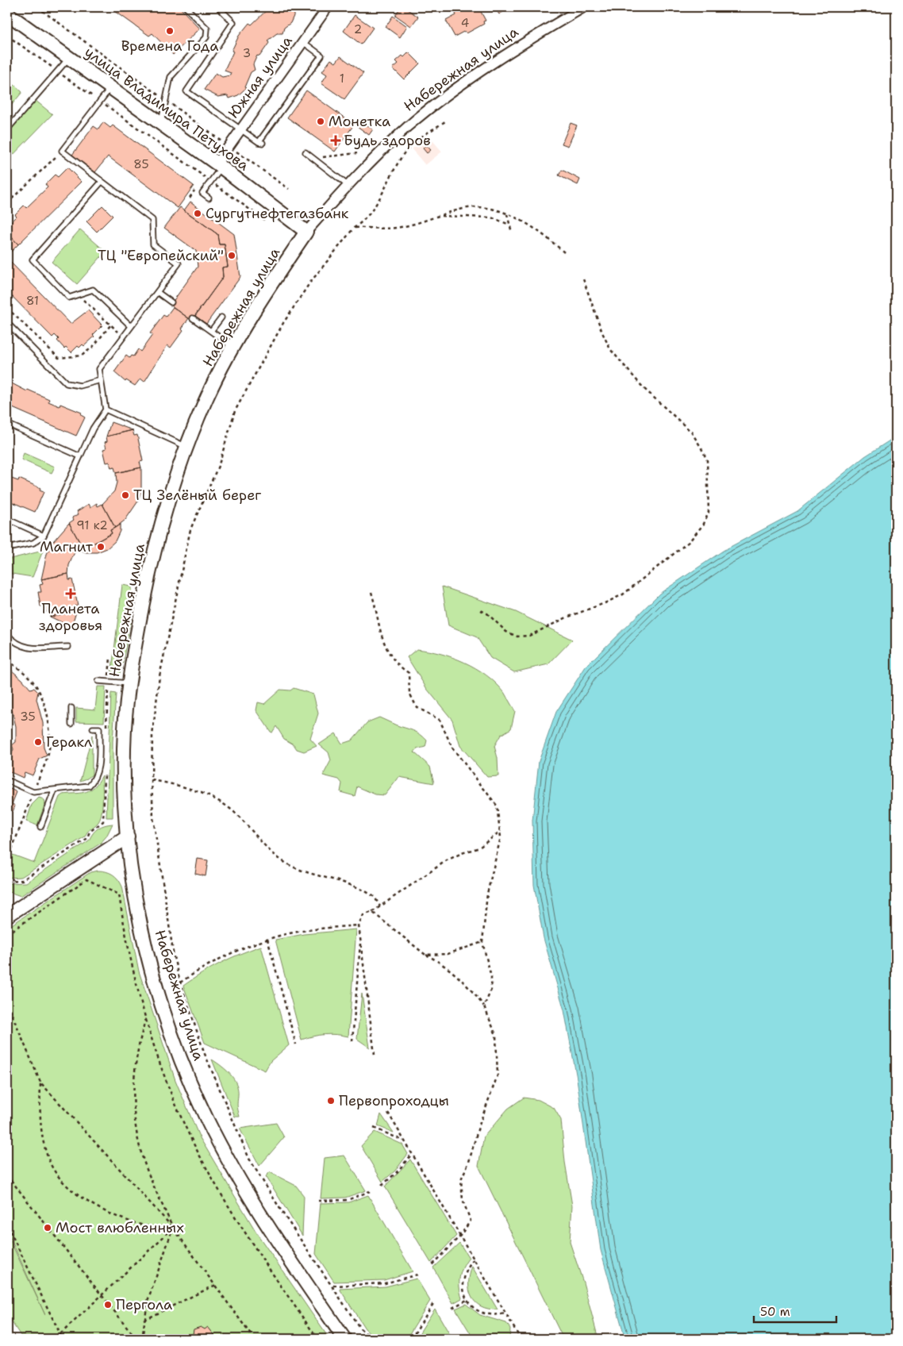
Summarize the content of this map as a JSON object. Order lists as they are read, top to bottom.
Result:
{
  "streets": {
    "main road": ["Набережная улица", "улица Владимира Петухова"],
    "street": ["Южная улица"]
  },
  "crossings": [
    ["Набережная улица", "улица Владимира Петухова"],
    ["Южная улица", "улица Владимира Петухова"]
  ],
  "places": {
    "other": [
      "Времена Года",
      "Монетка",
      "Сургутнефтегазбанк",
      "ТЦ \"Европейский\"",
      "ТЦ Зелёный берег",
      "Магнит",
      "Геракл",
      "Первопроходцы",
      "Мост влюбленных",
      "Пергола"
    ],
    "health": ["Будь здоров", "Планета здоровья"]
  },
  "house_numbers": [
    "4",
    "2",
    "3",
    "1",
    "85",
    "81",
    "91 к2",
    "35"
  ],
  "scale_bar": "50 m"
}
